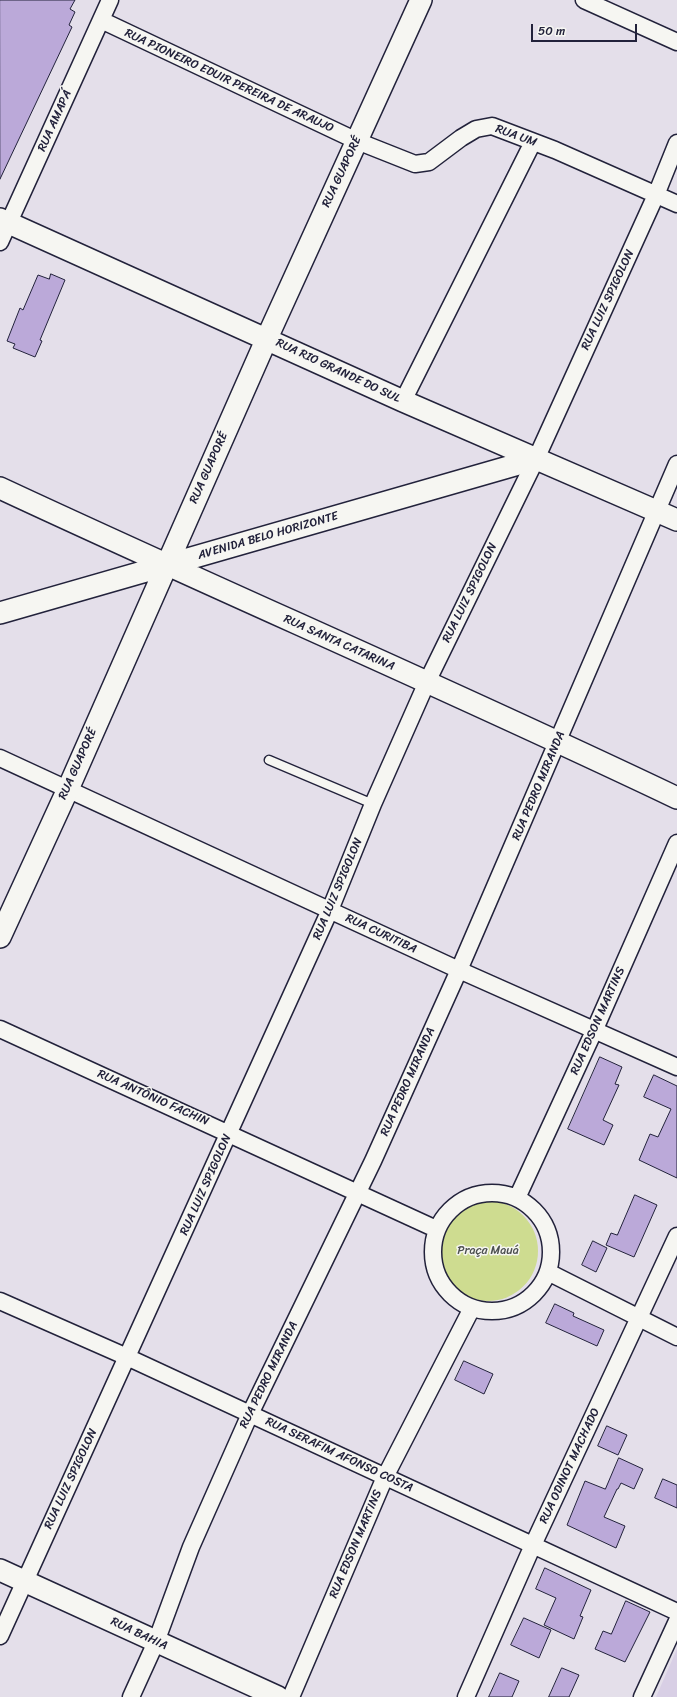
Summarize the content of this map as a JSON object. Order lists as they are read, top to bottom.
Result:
{
  "streets": {
    "street": [
      "RUA PIONEIRO EDUIR PEREIRA DE ARAUJO",
      "RUA AMAPÁ",
      "RUA UM",
      "RUA GUAPORÉ",
      "RUA LUIZ SPIGOLON",
      "RUA RIO GRANDE DO SUL",
      "AVENIDA BELO HORIZONTE",
      "RUA SANTA CATARINA",
      "RUA PEDRO MIRANDA",
      "RUA CURITIBA",
      "RUA EDSON MARTINS",
      "RUA ANTÔNIO FACHIN",
      "RUA SERAFIM AFONSO COSTA",
      "RUA ODINOT MACHADO",
      "RUA BAHIA"
    ]
  },
  "crossings": [
    ["RUA PIONEIRO EDUIR PEREIRA DE ARAUJO", "RUA AMAPÁ"],
    ["RUA PIONEIRO EDUIR PEREIRA DE ARAUJO", "RUA UM"],
    ["RUA PIONEIRO EDUIR PEREIRA DE ARAUJO", "RUA GUAPORÉ"],
    ["RUA AMAPÁ", "RUA RIO GRANDE DO SUL"],
    ["RUA UM", "RUA GUAPORÉ"],
    ["RUA UM", "RUA LUIZ SPIGOLON"],
    ["RUA GUAPORÉ", "RUA RIO GRANDE DO SUL"],
    ["RUA GUAPORÉ", "AVENIDA BELO HORIZONTE"],
    ["RUA GUAPORÉ", "RUA SANTA CATARINA"],
    ["RUA GUAPORÉ", "RUA CURITIBA"],
    ["RUA LUIZ SPIGOLON", "RUA RIO GRANDE DO SUL"],
    ["RUA LUIZ SPIGOLON", "AVENIDA BELO HORIZONTE"],
    ["RUA LUIZ SPIGOLON", "RUA SANTA CATARINA"],
    ["RUA LUIZ SPIGOLON", "RUA CURITIBA"],
    ["RUA LUIZ SPIGOLON", "RUA ANTÔNIO FACHIN"],
    ["RUA LUIZ SPIGOLON", "RUA SERAFIM AFONSO COSTA"],
    ["RUA LUIZ SPIGOLON", "RUA BAHIA"],
    ["RUA RIO GRANDE DO SUL", "AVENIDA BELO HORIZONTE"],
    ["RUA RIO GRANDE DO SUL", "RUA PEDRO MIRANDA"],
    ["AVENIDA BELO HORIZONTE", "RUA SANTA CATARINA"],
    ["RUA SANTA CATARINA", "RUA PEDRO MIRANDA"],
    ["RUA PEDRO MIRANDA", "RUA CURITIBA"],
    ["RUA PEDRO MIRANDA", "RUA ANTÔNIO FACHIN"],
    ["RUA PEDRO MIRANDA", "RUA SERAFIM AFONSO COSTA"],
    ["RUA PEDRO MIRANDA", "RUA BAHIA"],
    ["RUA CURITIBA", "RUA EDSON MARTINS"],
    ["RUA EDSON MARTINS", "RUA ANTÔNIO FACHIN"],
    ["RUA EDSON MARTINS", "RUA SERAFIM AFONSO COSTA"],
    ["RUA SERAFIM AFONSO COSTA", "RUA ODINOT MACHADO"]
  ],
  "parks": ["Praça Mauá"],
  "scale_bar": "50 m"
}
